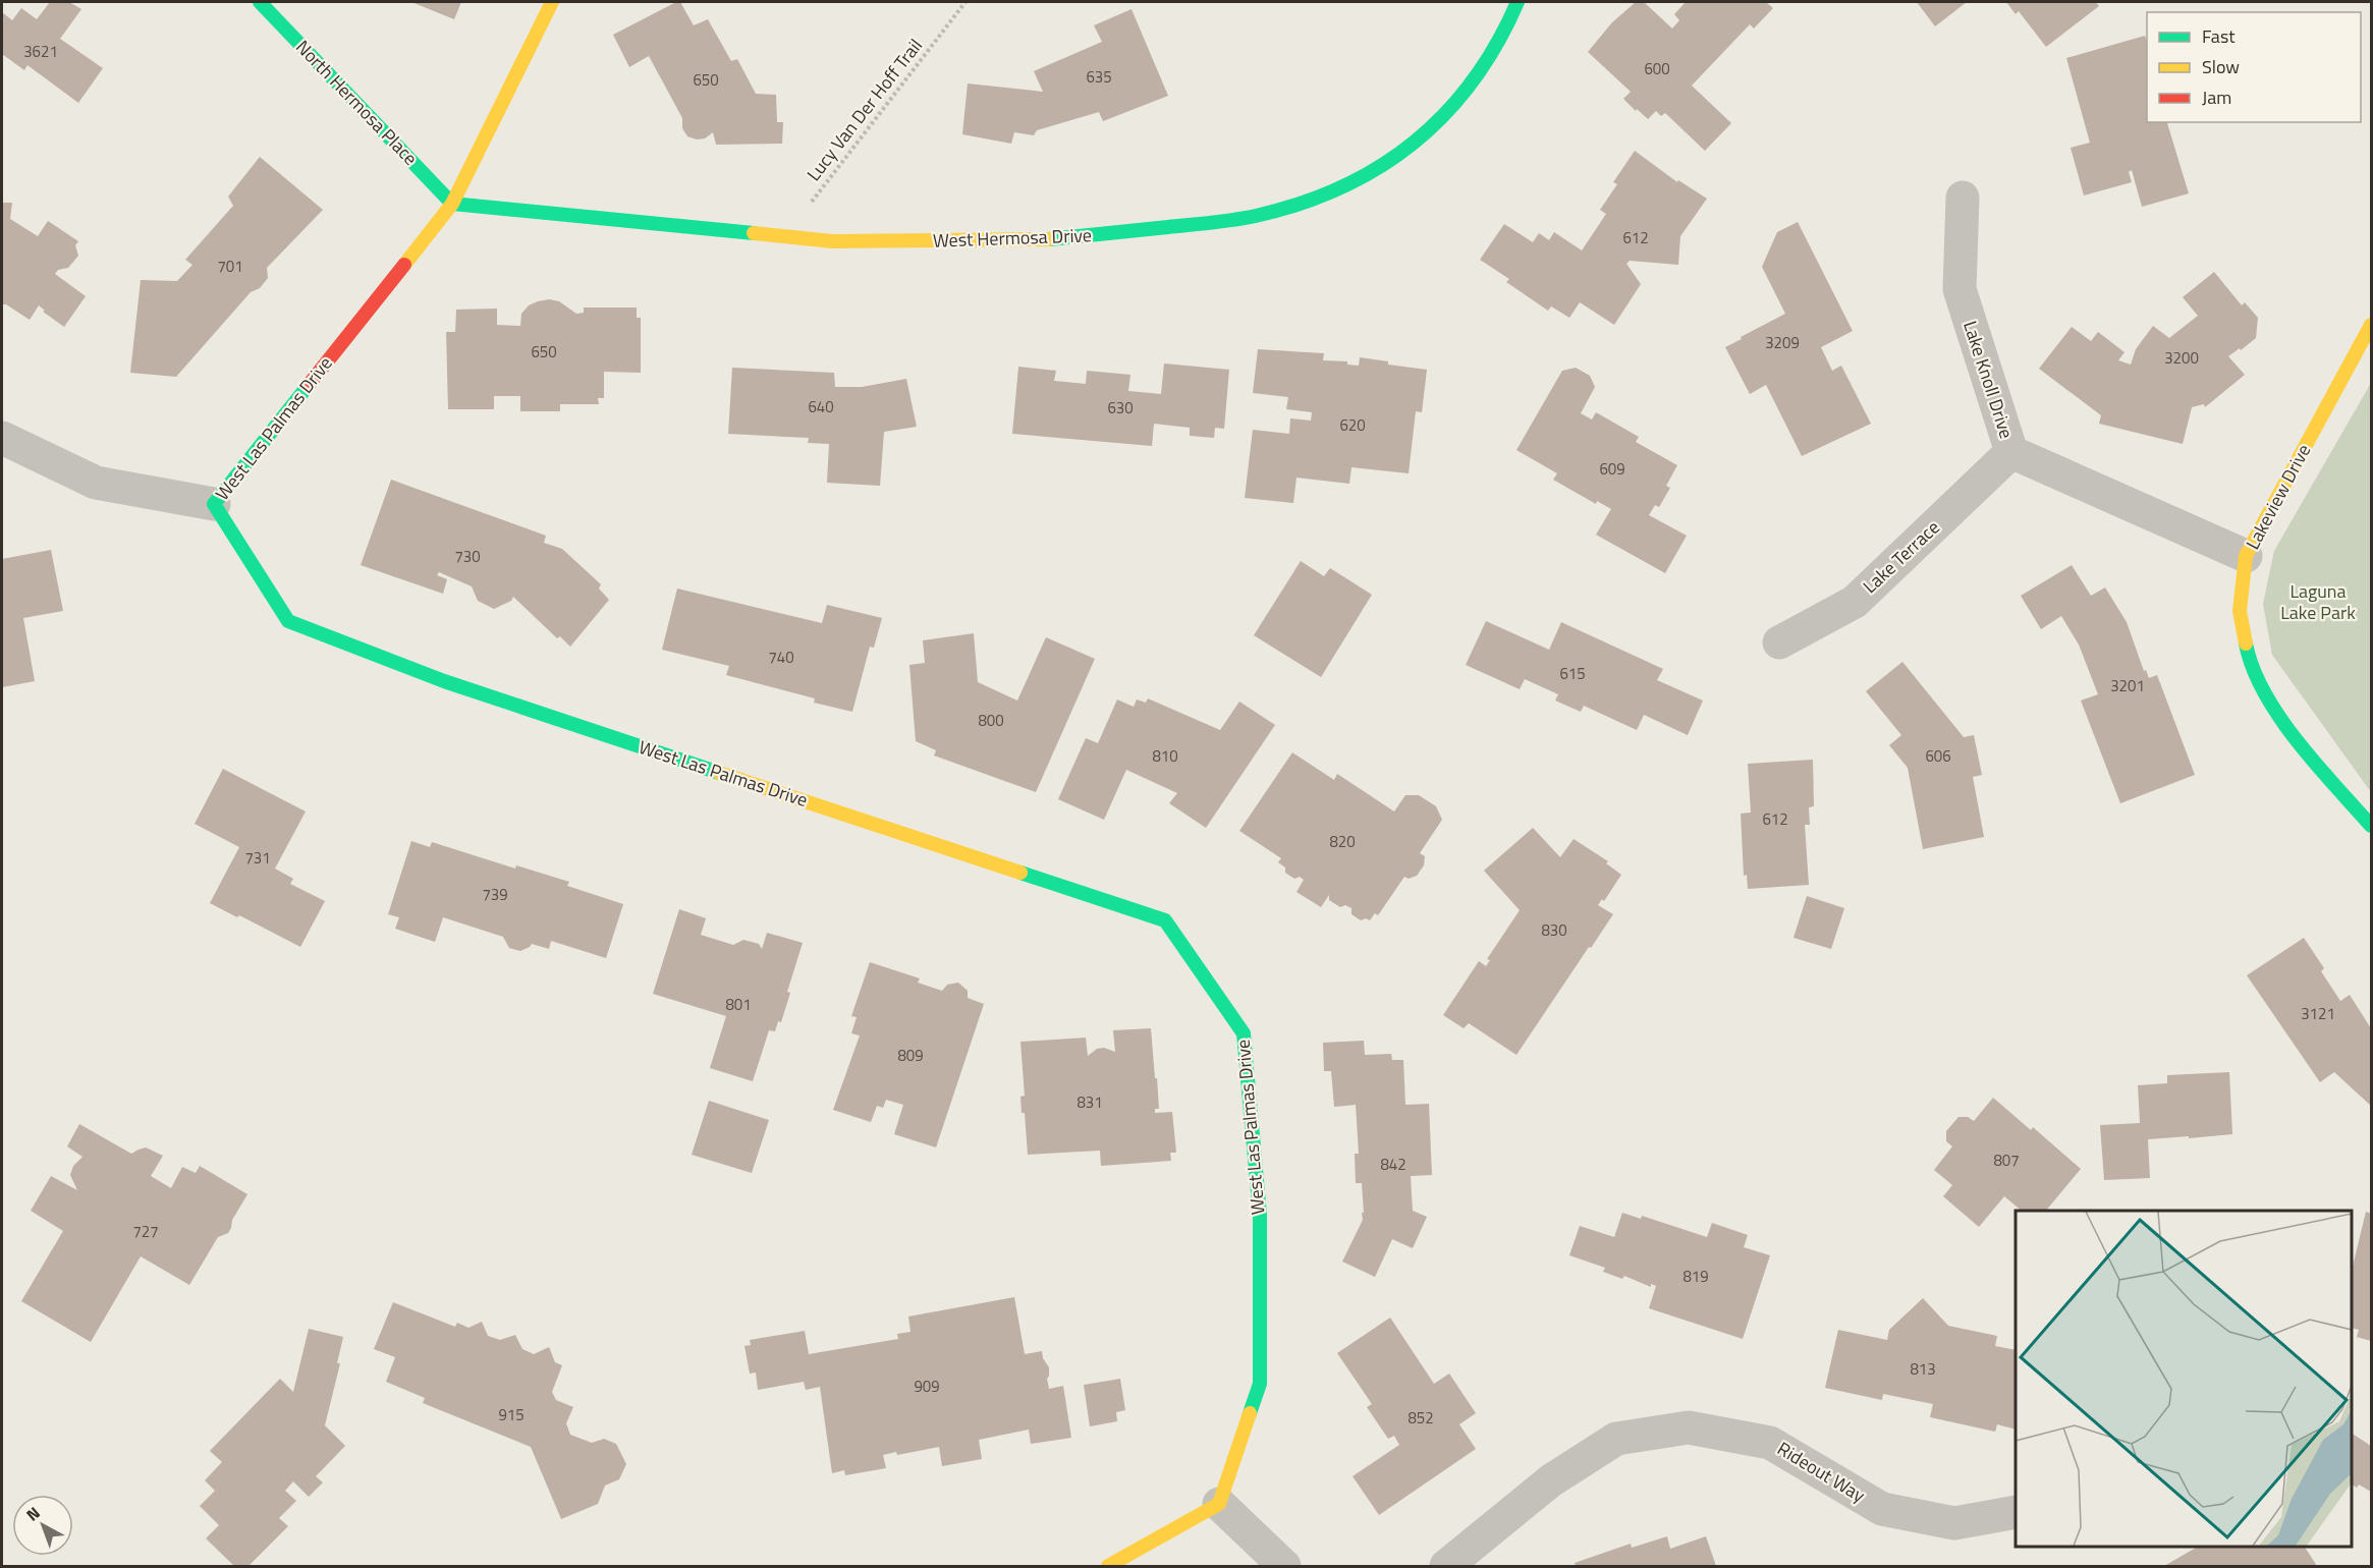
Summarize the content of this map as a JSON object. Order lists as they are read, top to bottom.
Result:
{
  "streets": {
    "street": [
      "North Hermosa Place",
      "West Hermosa Drive",
      "Lake Knoll Drive",
      "West Las Palmas Drive",
      "Lakeview Drive",
      "Lake Terrace",
      "Rideout Way"
    ],
    "path": ["Lucy Van Der Hoff Trail"]
  },
  "crossings": [
    ["North Hermosa Place", "West Hermosa Drive"],
    ["North Hermosa Place", "West Las Palmas Drive"],
    ["Lucy Van Der Hoff Trail", "West Hermosa Drive"],
    ["West Hermosa Drive", "West Las Palmas Drive"],
    ["Lake Knoll Drive", "Lakeview Drive"],
    ["Lake Knoll Drive", "Lake Terrace"]
  ],
  "parks": ["Laguna Lake Park"],
  "house_numbers": [
    "3621",
    "600",
    "635",
    "650",
    "612",
    "701",
    "3209",
    "650",
    "3200",
    "640",
    "630",
    "620",
    "609",
    "730",
    "740",
    "615",
    "3201",
    "800",
    "810",
    "606",
    "612",
    "820",
    "731",
    "739",
    "830",
    "801",
    "3121",
    "809",
    "831",
    "807",
    "842",
    "727",
    "819",
    "813",
    "909",
    "915",
    "852"
  ],
  "legend": ["Fast", "Slow", "Jam"],
  "north": "top left"
}
